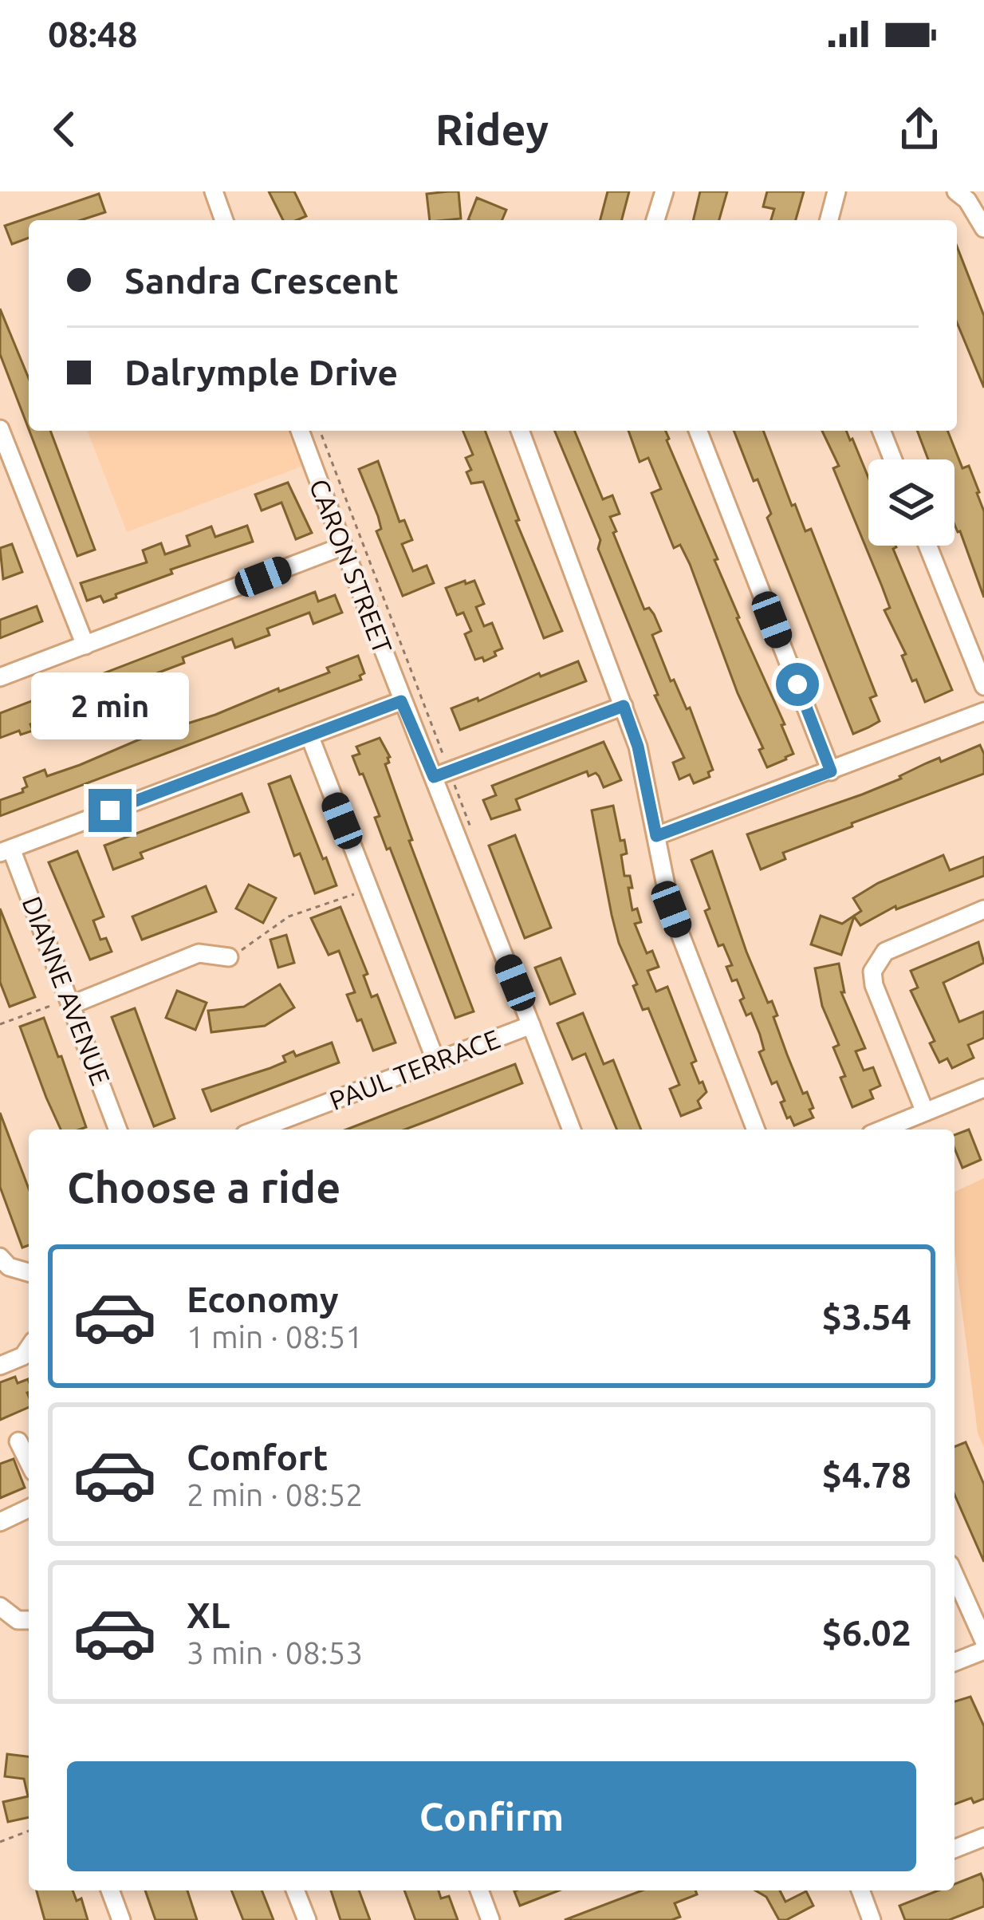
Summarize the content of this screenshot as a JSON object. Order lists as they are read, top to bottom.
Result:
{
  "streets": {
    "street": ["CARON STREET", "DIANNE AVENUE", "PAUL TERRACE"]
  },
  "crossings": [
    ["CARON STREET", "PAUL TERRACE"]
  ],
  "page": {
    "status": "08:48",
    "header": "Ridey",
    "banner": ["Sandra Crescent", "Dalrymple Drive"],
    "bubble": "2 min",
    "heading": "Choose a ride",
    "list": [
      {
        "name": "Economy",
        "note": "1 min · 08:51",
        "value": "$3.54"
      },
      {
        "name": "Comfort",
        "note": "2 min · 08:52",
        "value": "$4.78"
      },
      {
        "name": "XL",
        "note": "3 min · 08:53",
        "value": "$6.02"
      }
    ],
    "buttons": "Confirm"
  }
}
